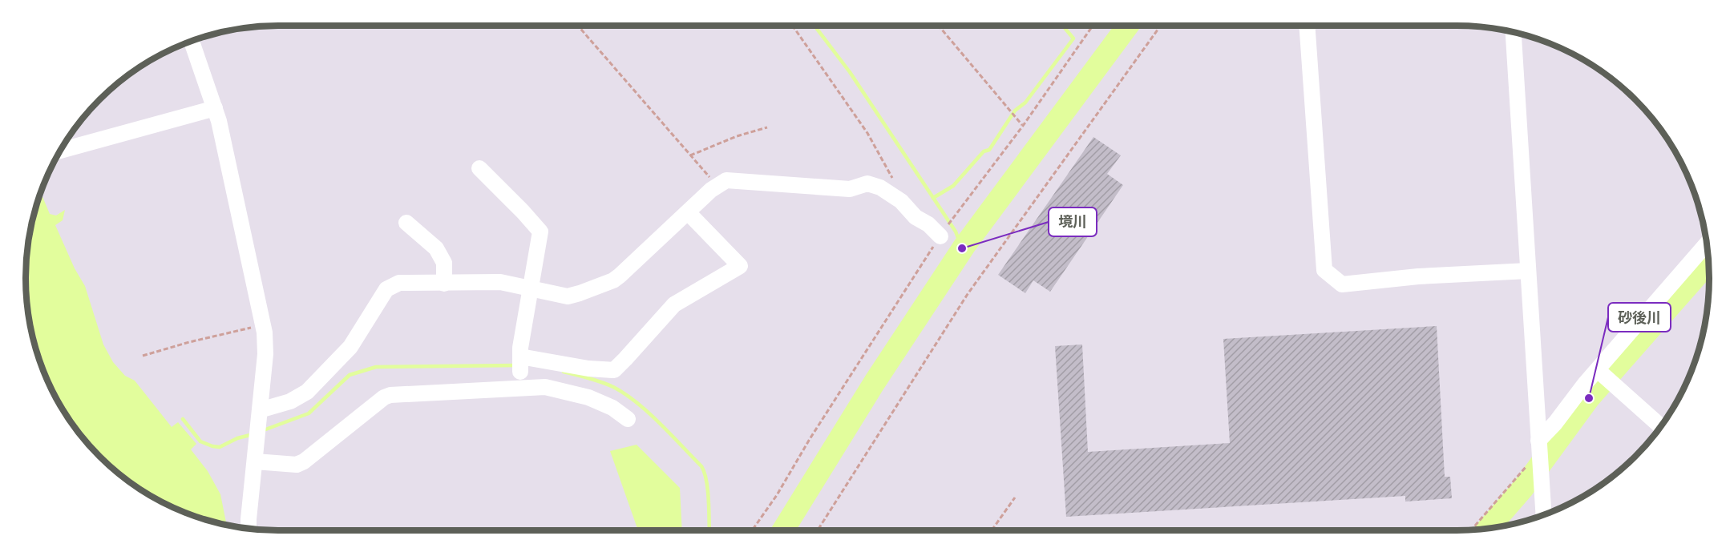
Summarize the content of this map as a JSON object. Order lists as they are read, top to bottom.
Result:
{
  "places": ["境川", "砂後川"]
}
